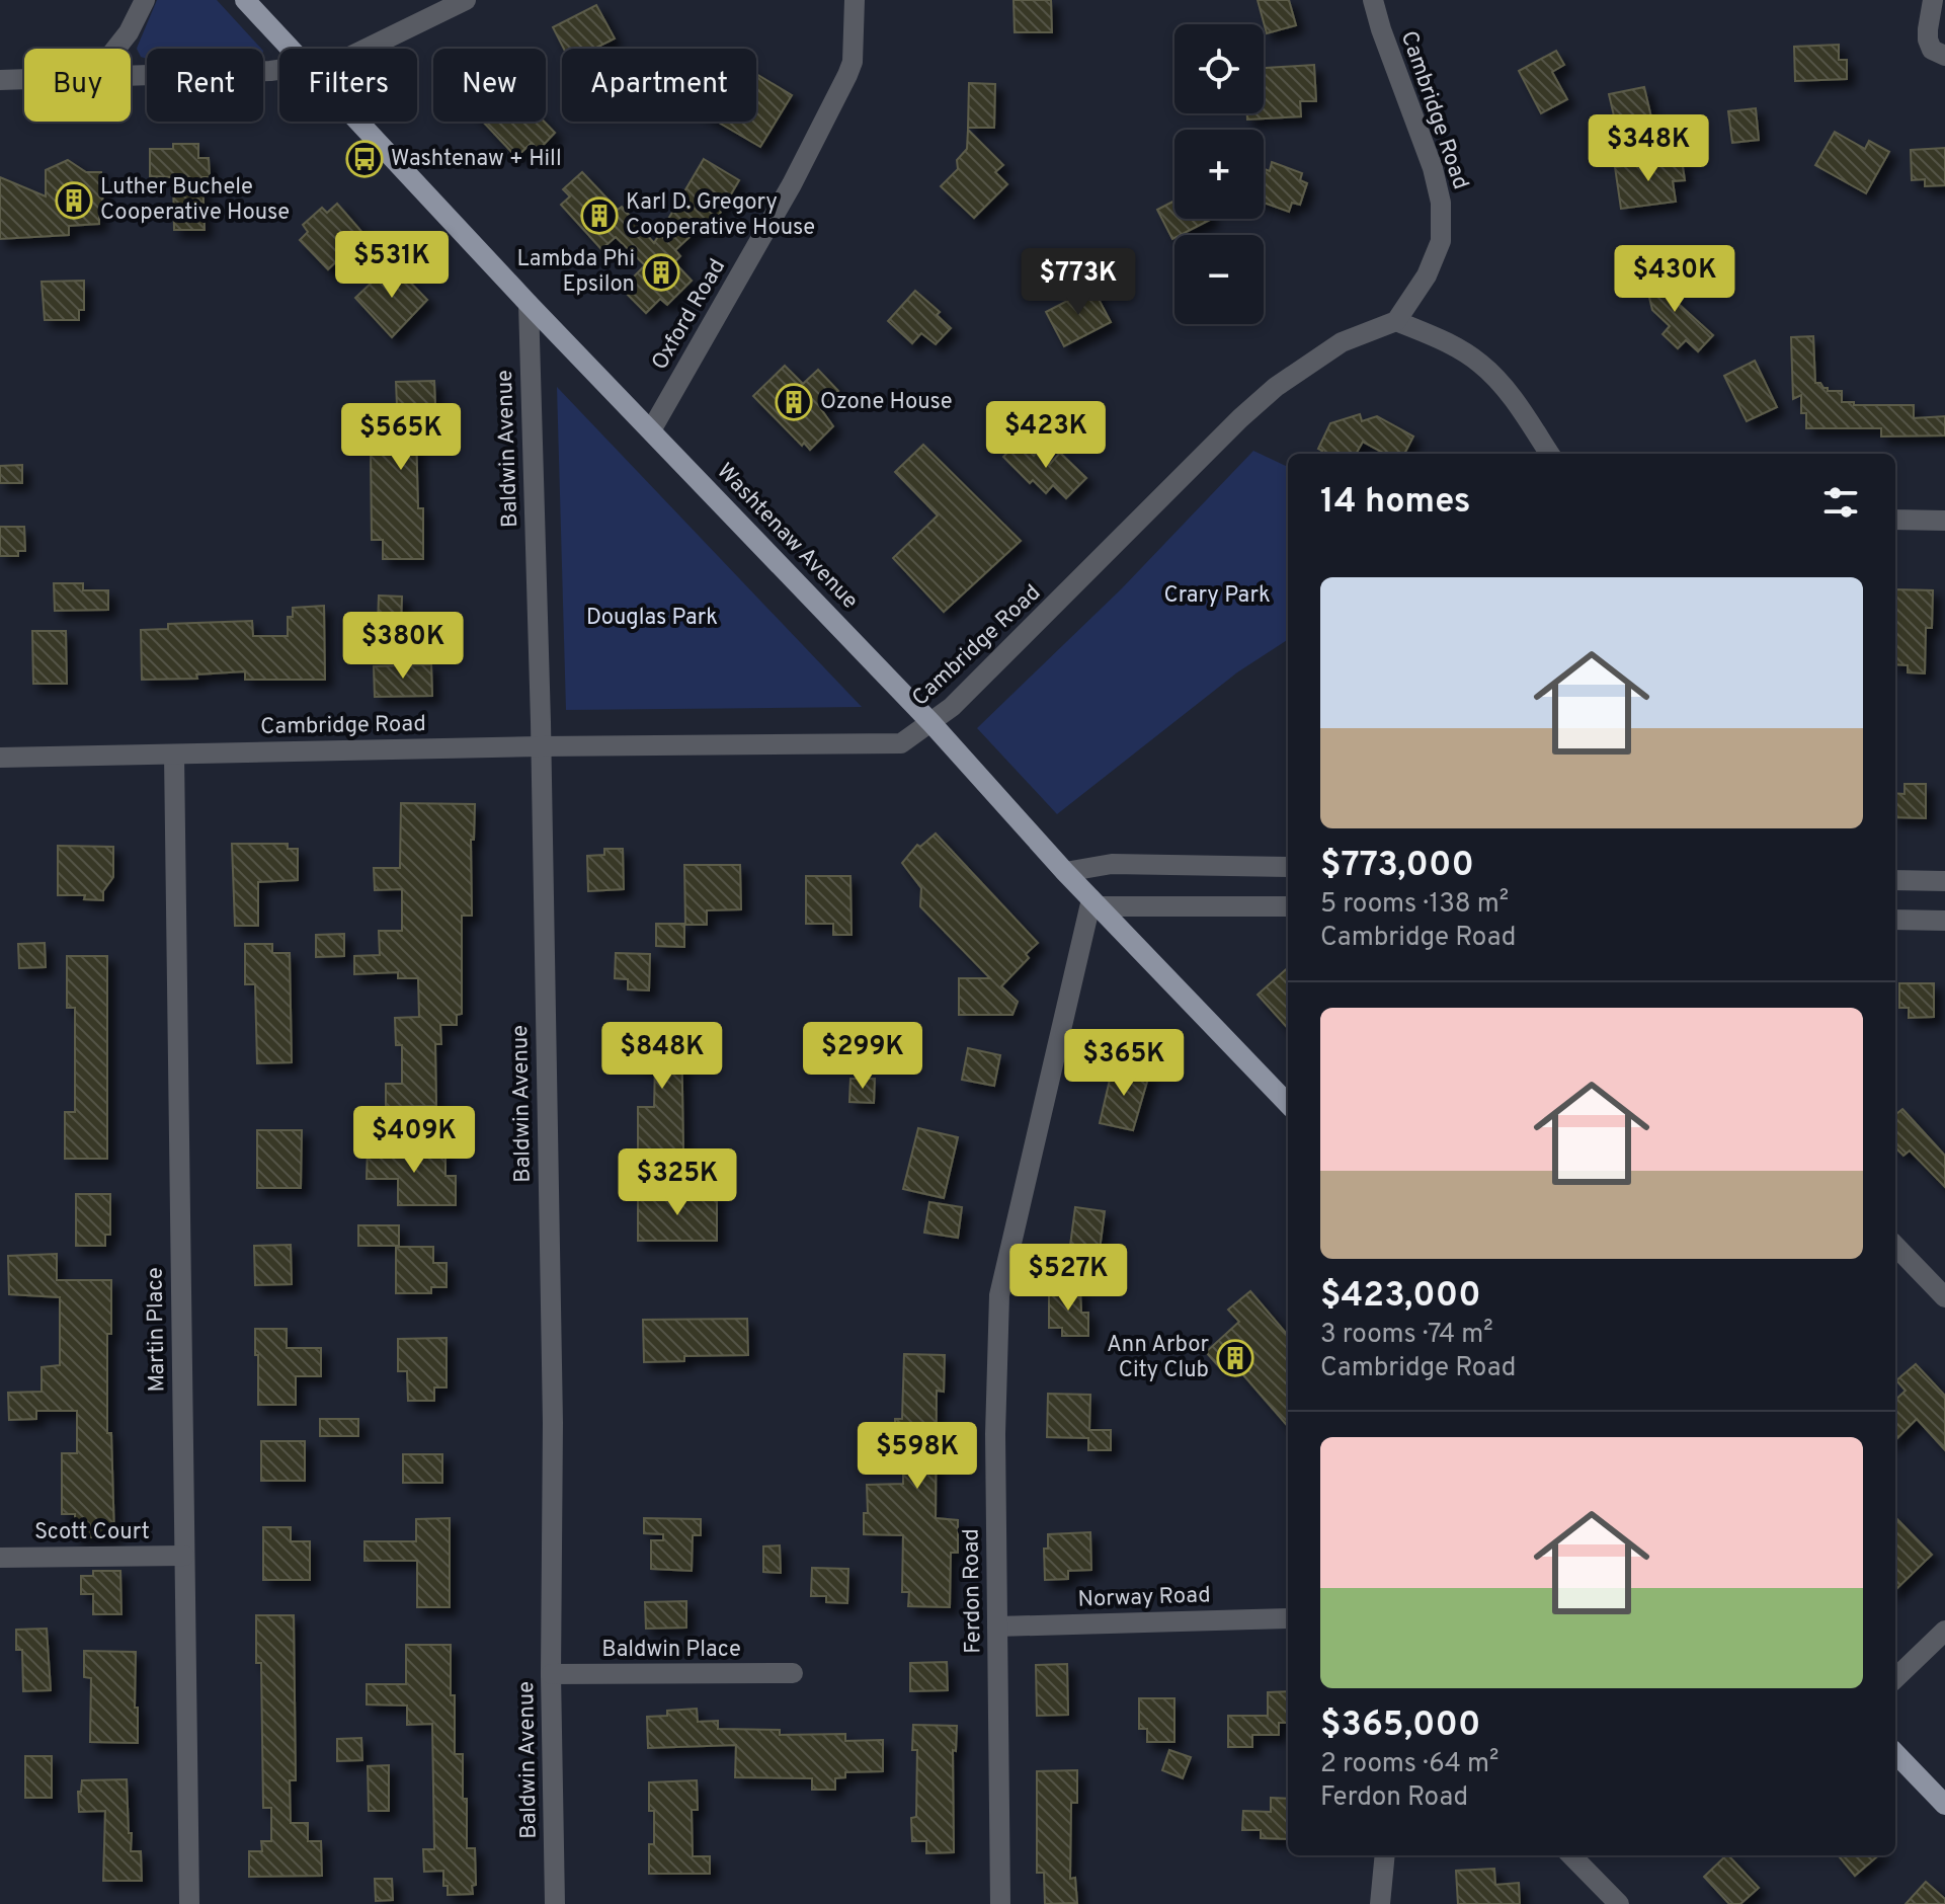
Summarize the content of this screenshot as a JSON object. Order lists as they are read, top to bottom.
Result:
{
  "streets": {
    "main road": ["Washtenaw Avenue"],
    "street": [
      "Cambridge Road",
      "Oxford Road",
      "Baldwin Avenue",
      "Martin Place",
      "Scott Court",
      "Ferdon Road",
      "Norway Road",
      "Baldwin Place"
    ]
  },
  "crossings": [
    ["Cambridge Road", "Baldwin Avenue"],
    ["Cambridge Road", "Washtenaw Avenue"],
    ["Cambridge Road", "Martin Place"],
    ["Oxford Road", "Washtenaw Avenue"],
    ["Baldwin Avenue", "Washtenaw Avenue"],
    ["Baldwin Avenue", "Baldwin Place"],
    ["Washtenaw Avenue", "Ferdon Road"],
    ["Martin Place", "Scott Court"],
    ["Ferdon Road", "Norway Road"]
  ],
  "parks": ["Crary Park", "Douglas Park"],
  "places": {
    "bus stop": ["Washtenaw + Hill"],
    "building": [
      "Luther Buchele Cooperative House",
      "Karl D. Gregory Cooperative House",
      "Lambda Phi Epsilon",
      "Ozone House",
      "Ann Arbor City Club"
    ]
  },
  "page": {
    "map_buttons": ["+", "−"],
    "chip": [
      "Buy",
      "Rent",
      "Filters",
      "New",
      "Apartment"
    ],
    "price": [
      "$348K",
      "$531K",
      "$430K",
      "$773K",
      "$423K",
      "$565K",
      "$380K",
      "$848K",
      "$299K",
      "$365K",
      "$409K",
      "$325K",
      "$527K",
      "$598K"
    ],
    "heading": "14 homes",
    "list": [
      {
        "name": "$773,000",
        "note": "5 rooms · 138 m² · Cambridge Road"
      },
      {
        "name": "$423,000",
        "note": "3 rooms · 74 m² · Cambridge Road"
      },
      {
        "name": "$365,000",
        "note": "2 rooms · 64 m² · Ferdon Road"
      }
    ]
  }
}
